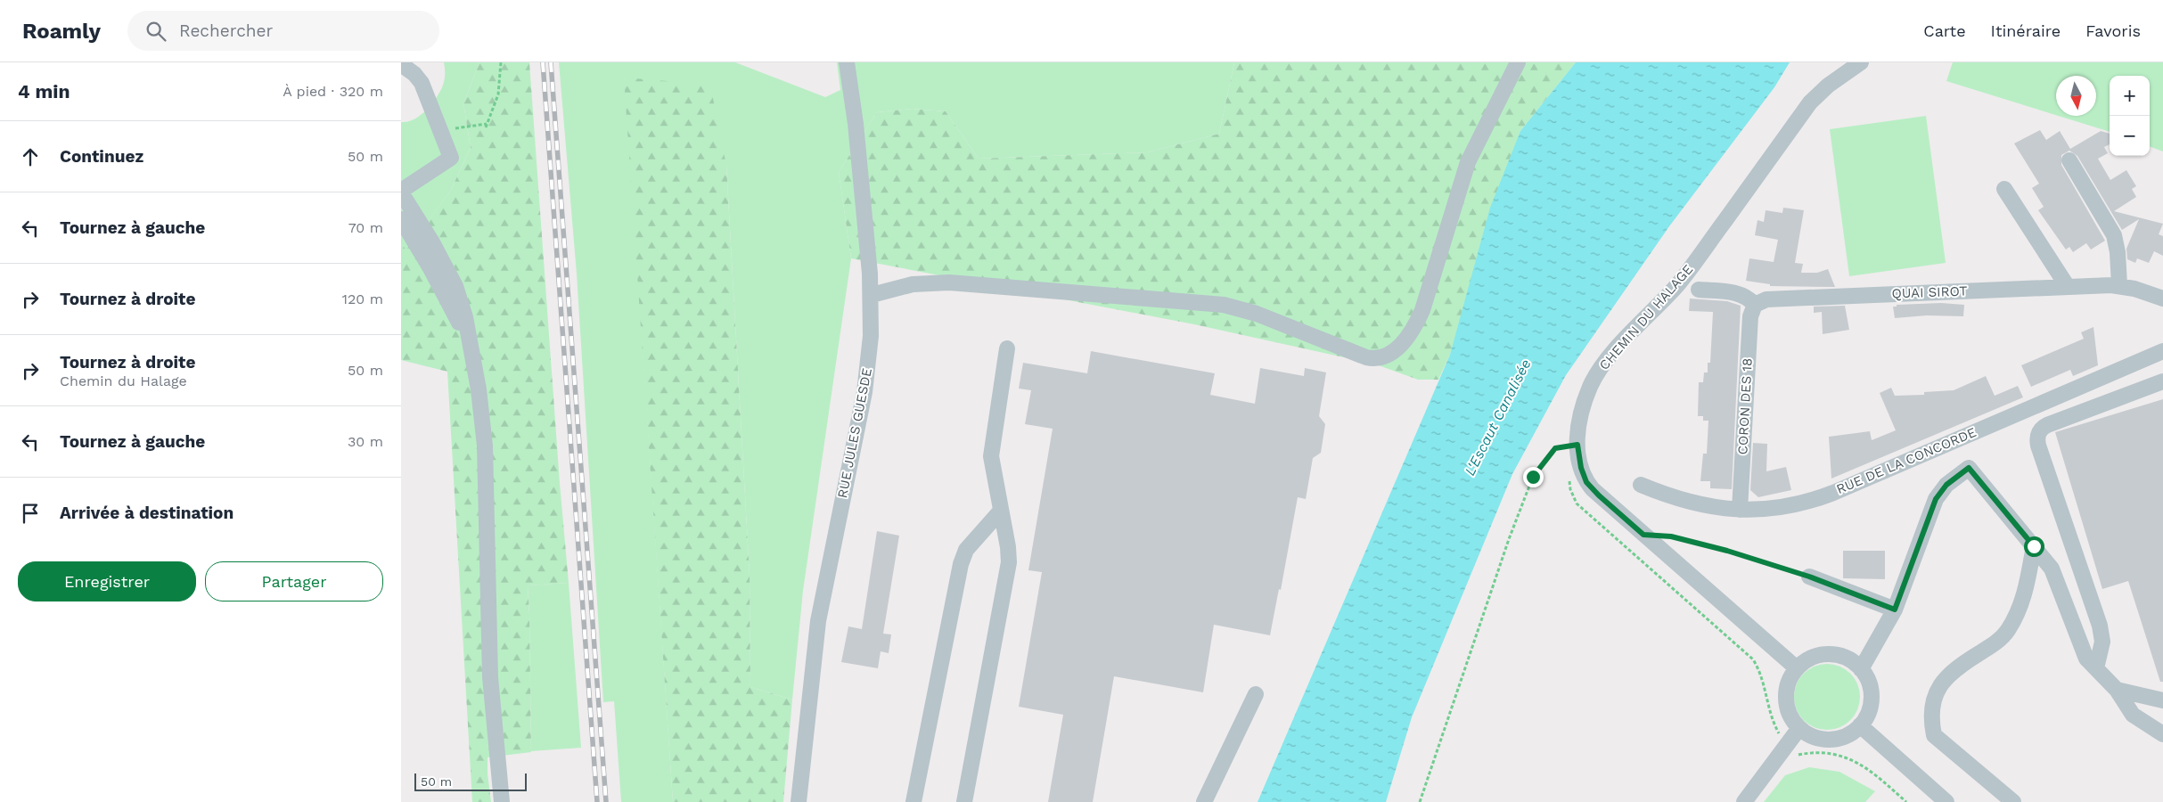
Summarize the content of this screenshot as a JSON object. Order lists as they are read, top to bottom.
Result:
{
  "streets": {
    "street": [
      "QUAI SIROT",
      "CHEMIN DU HALAGE",
      "CORON DES 18",
      "RUE JULES GUESDE",
      "RUE DE LA CONCORDE"
    ]
  },
  "crossings": [
    ["QUAI SIROT", "CORON DES 18"],
    ["CORON DES 18", "RUE DE LA CONCORDE"]
  ],
  "water": ["L'Escaut Canalisée"],
  "scale_bar": "50 m",
  "north": "bottom",
  "page": {
    "header": "Roamly",
    "search": "Rechercher",
    "nav": ["Carte", "Itinéraire", "Favoris"],
    "heading": ["4 min", "À pied · 320 m"],
    "map_buttons": ["+", "−"],
    "list": [
      ["Continuez", "50 m"],
      ["Tournez à gauche", "70 m"],
      ["Tournez à droite", "120 m"],
      ["Tournez à droite", "Chemin du Halage", "50 m"],
      ["Tournez à gauche", "30 m"],
      "Arrivée à destination"
    ],
    "buttons": ["Enregistrer", "Partager"],
    "scale": "50 m"
  }
}
